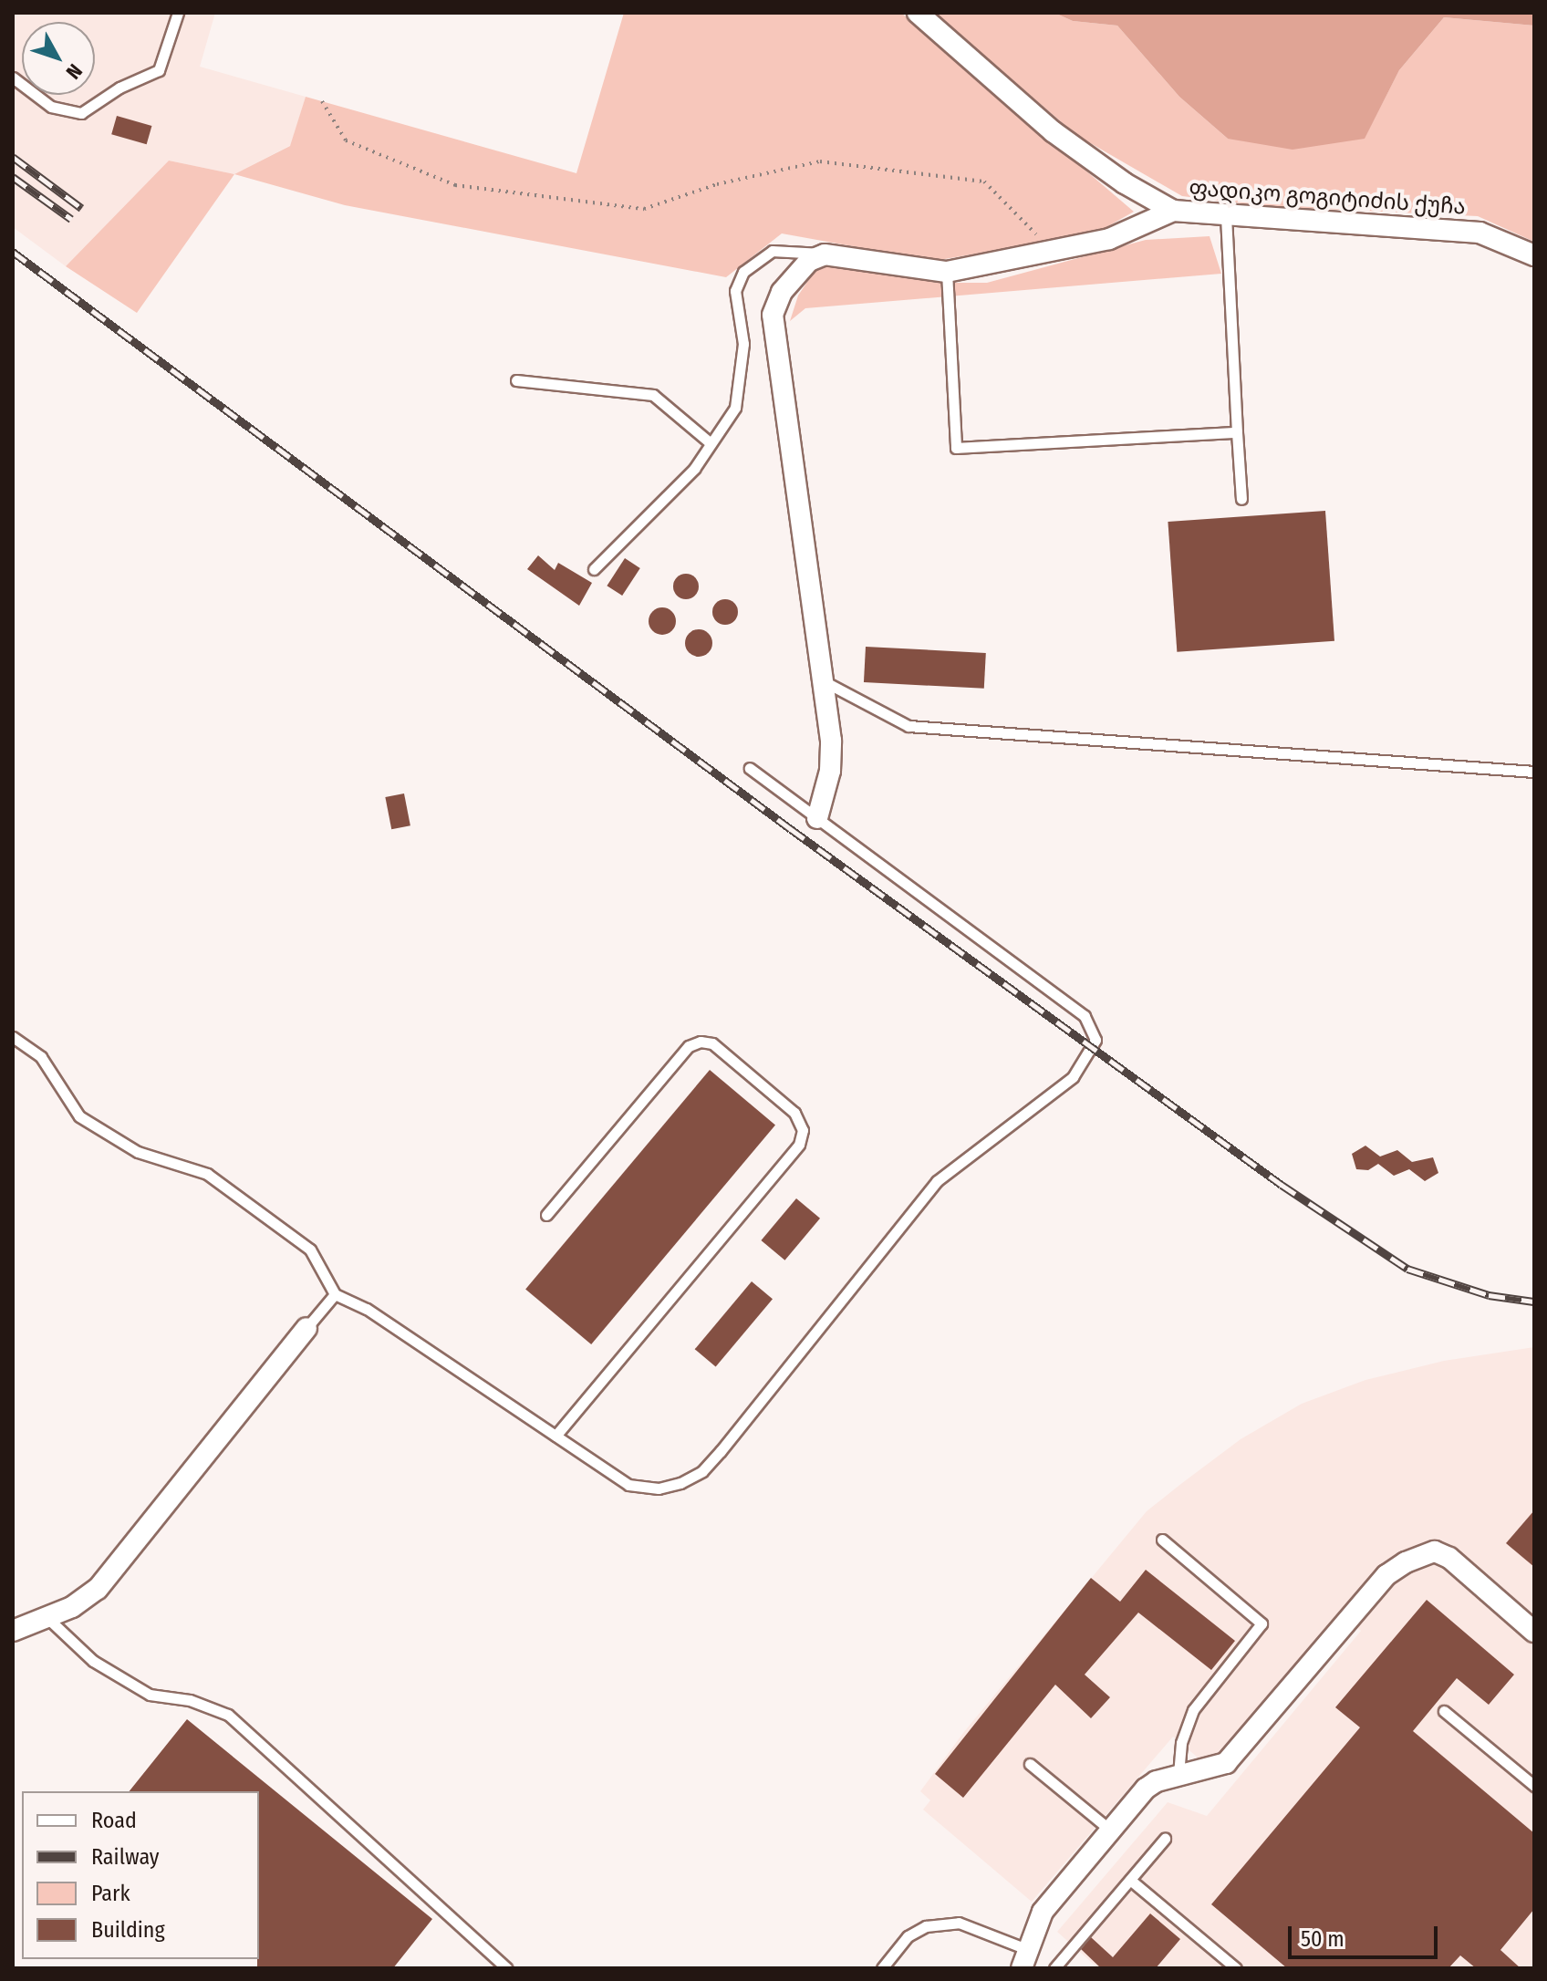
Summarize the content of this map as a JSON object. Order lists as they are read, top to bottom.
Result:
{
  "streets": {
    "street": ["ფადიკო გოგიტიძის ქუჩა"]
  },
  "legend": [
    "Road",
    "Railway",
    "Park",
    "Building"
  ],
  "scale_bar": "50 m",
  "north": "bottom right"
}
